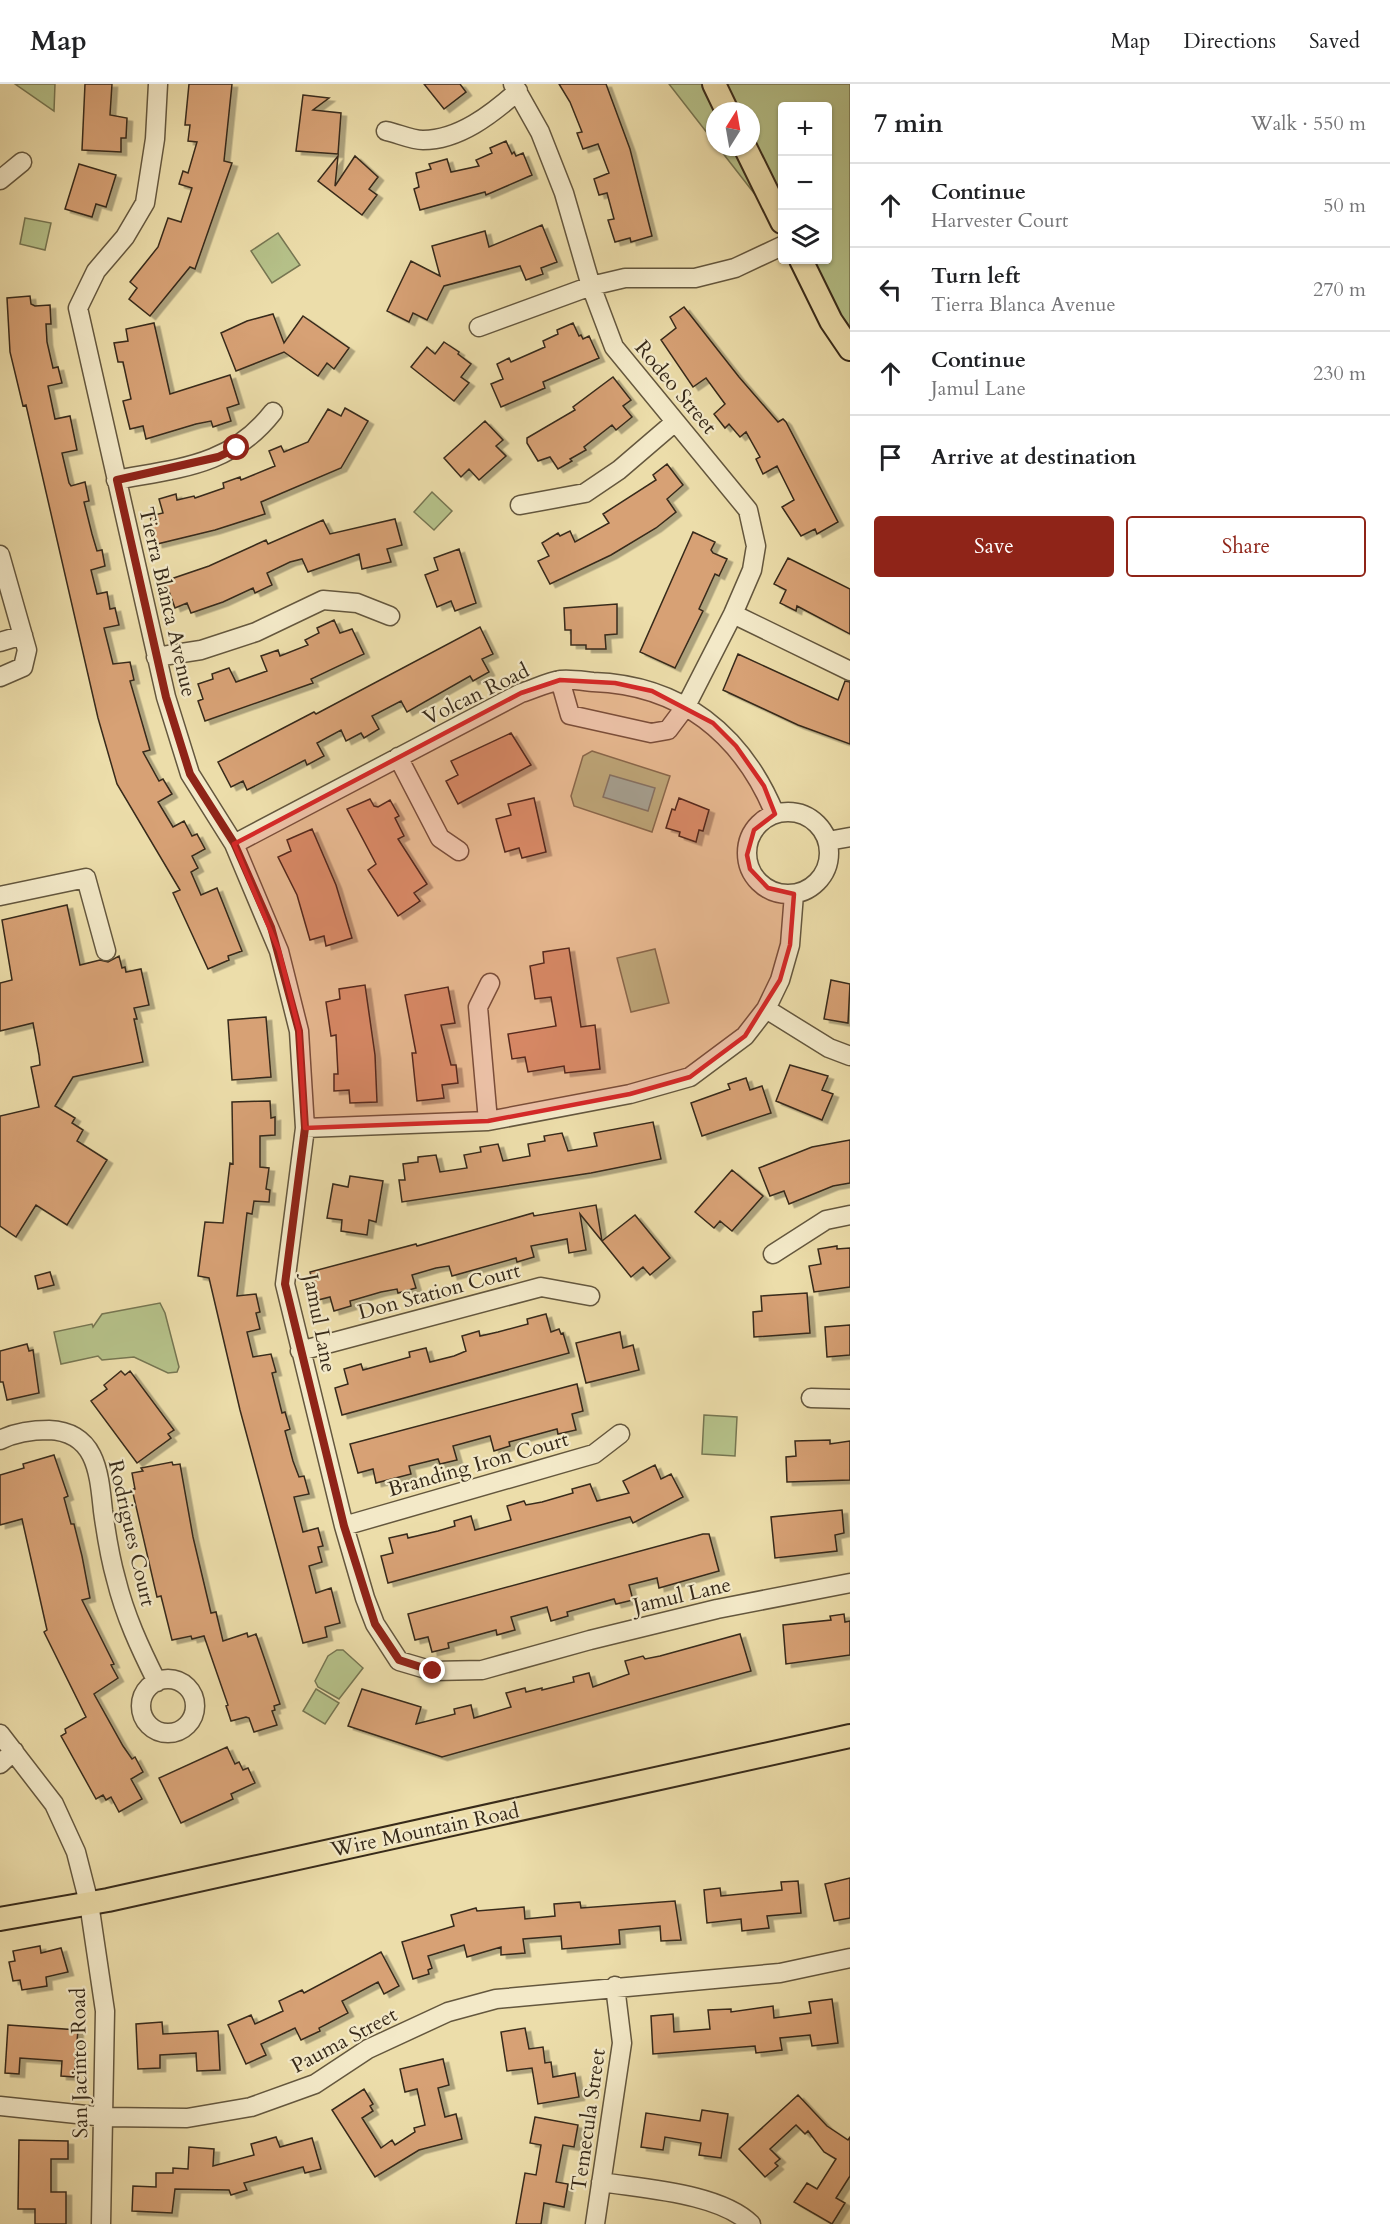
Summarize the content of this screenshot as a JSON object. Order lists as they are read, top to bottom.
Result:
{
  "streets": {
    "main road": ["Wire Mountain Road"],
    "street": [
      "Rodeo Street",
      "Tierra Blanca Avenue",
      "Volcan Road",
      "Don Station Court",
      "Jamul Lane",
      "Branding Iron Court",
      "Rodrigues Court",
      "Pauma Street",
      "San Jacinto Road",
      "Temecula Street"
    ]
  },
  "crossings": [
    ["Rodeo Street", "Volcan Road"],
    ["Tierra Blanca Avenue", "Volcan Road"],
    ["Tierra Blanca Avenue", "Jamul Lane"],
    ["Don Station Court", "Jamul Lane"],
    ["Jamul Lane", "Branding Iron Court"],
    ["Wire Mountain Road", "San Jacinto Road"],
    ["Pauma Street", "San Jacinto Road"],
    ["Pauma Street", "Temecula Street"]
  ],
  "north": "top",
  "page": {
    "header": "Map",
    "nav": ["Map", "Directions", "Saved"],
    "heading": ["7 min", "Walk · 550 m"],
    "map_buttons": ["+", "−"],
    "list": [
      ["Continue", "Harvester Court", "50 m"],
      ["Turn left", "Tierra Blanca Avenue", "270 m"],
      ["Continue", "Jamul Lane", "230 m"],
      "Arrive at destination"
    ],
    "buttons": ["Save", "Share"]
  }
}
